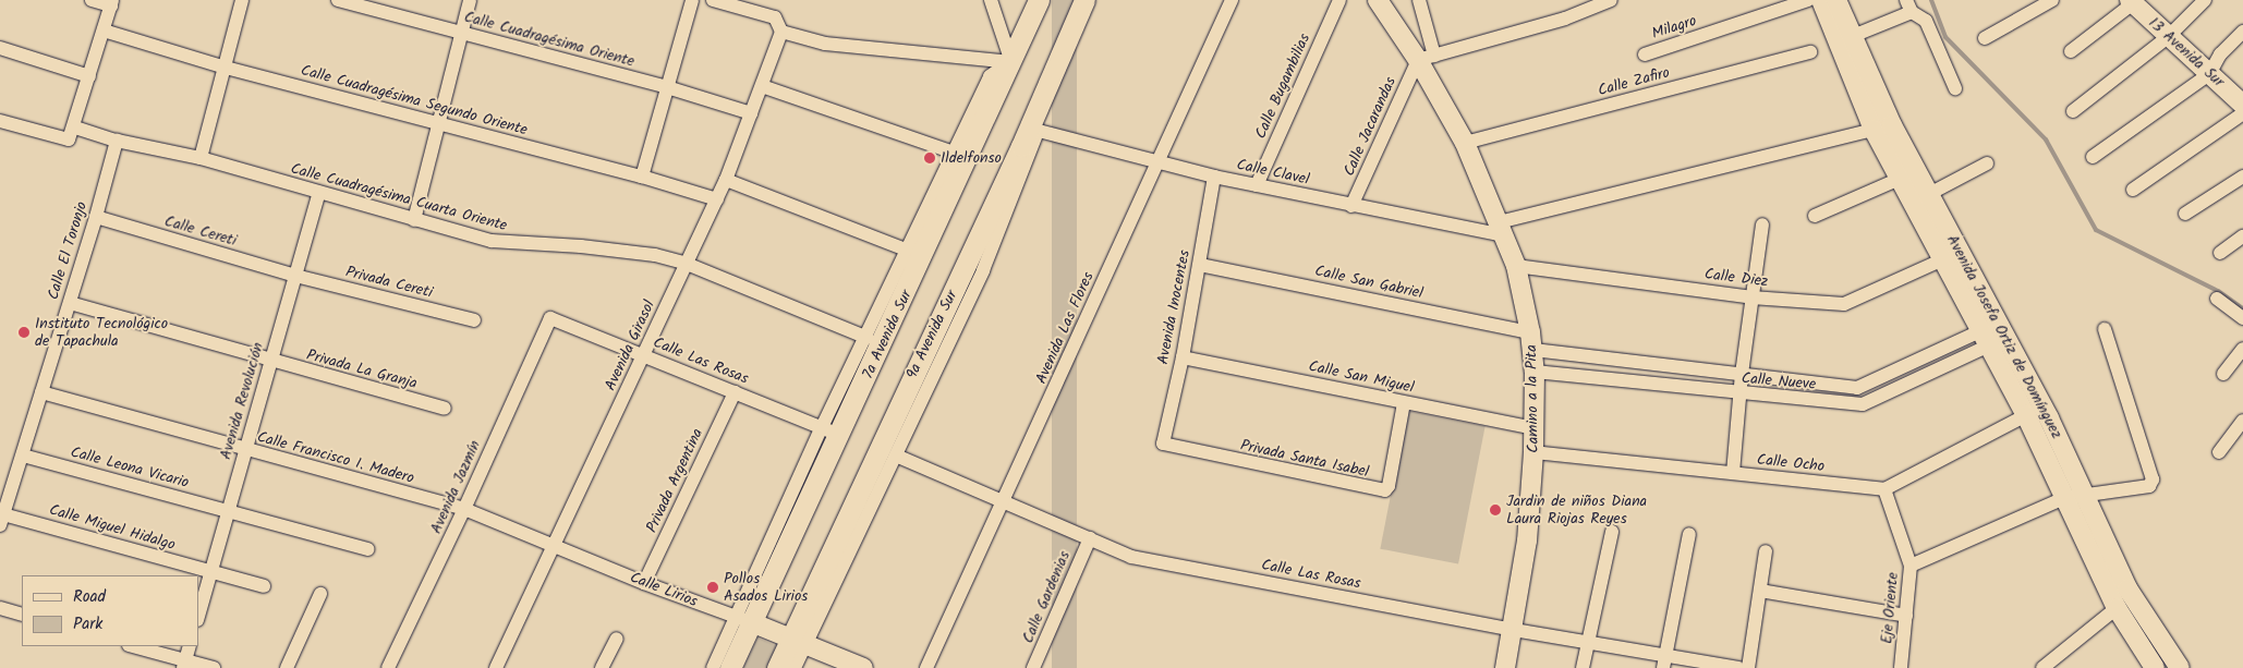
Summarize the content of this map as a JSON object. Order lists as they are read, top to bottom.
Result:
{
  "streets": {
    "main road": [
      "13 Avenida Sur",
      "7a Avenida Sur",
      "9a Avenida Sur",
      "Avenida Josefa Ortiz de Domínguez",
      "Camino a la Pita",
      "Calle Lirios"
    ],
    "street": [
      "Milagro",
      "Calle Cuadragésima Oriente",
      "Calle Zafiro",
      "Calle Bugambilias",
      "Calle Cuadragésima Segundo Oriente",
      "Calle Jacarandas",
      "Calle Clavel",
      "Calle Cuadragésima Cuarta Oriente",
      "Calle Cereti",
      "Calle El Toronjo",
      "Calle Diez",
      "Privada Cereti",
      "Calle San Gabriel",
      "Avenida Inocentes",
      "Avenida Las Flores",
      "Avenida Girasol",
      "Calle Las Rosas",
      "Privada La Granja",
      "Calle San Miguel",
      "Calle Nueve",
      "Avenida Revolución",
      "Calle Francisco I. Madero",
      "Privada Santa Isabel",
      "Calle Ocho",
      "Calle Leona Vicario",
      "Privada Argentina",
      "Avenida Jazmín",
      "Calle Miguel Hidalgo",
      "Calle Gardenias",
      "Eje Oriente"
    ]
  },
  "crossings": [
    ["Calle Cuadragésima Oriente", "Avenida Girasol"],
    ["Calle Zafiro", "Camino a la Pita"],
    ["Calle Bugambilias", "Calle Clavel"],
    ["Calle Cuadragésima Segundo Oriente", "Avenida Girasol"],
    ["Calle Jacarandas", "Calle Clavel"],
    ["Calle Jacarandas", "Camino a la Pita"],
    ["Calle Clavel", "Avenida Inocentes"],
    ["Calle Clavel", "Avenida Las Flores"],
    ["Calle Clavel", "Camino a la Pita"],
    ["Calle Cuadragésima Cuarta Oriente", "Calle El Toronjo"],
    ["Calle Cuadragésima Cuarta Oriente", "Avenida Girasol"],
    ["Calle Cuadragésima Cuarta Oriente", "Avenida Revolución"],
    ["Calle Cereti", "Calle El Toronjo"],
    ["Calle Cereti", "Privada Cereti"],
    ["Calle Cereti", "Avenida Revolución"],
    ["Calle El Toronjo", "Privada La Granja"],
    ["Calle El Toronjo", "Calle Francisco I. Madero"],
    ["Calle El Toronjo", "Calle Leona Vicario"],
    ["Calle El Toronjo", "Calle Miguel Hidalgo"],
    ["Calle Diez", "Avenida Josefa Ortiz de Domínguez"],
    ["Calle Diez", "Camino a la Pita"],
    ["Privada Cereti", "Avenida Revolución"],
    ["Calle San Gabriel", "Avenida Inocentes"],
    ["Calle San Gabriel", "Calle Nueve"],
    ["Calle San Gabriel", "Camino a la Pita"],
    ["Avenida Inocentes", "Calle San Miguel"],
    ["Avenida Inocentes", "Privada Santa Isabel"],
    ["Avenida Las Flores", "Calle Las Rosas"],
    ["7a Avenida Sur", "Calle Las Rosas"],
    ["7a Avenida Sur", "Calle Lirios"],
    ["9a Avenida Sur", "Calle Lirios"],
    ["Avenida Josefa Ortiz de Domínguez", "Calle Nueve"],
    ["Avenida Girasol", "Calle Las Rosas"],
    ["Avenida Girasol", "Calle Lirios"],
    ["Calle Las Rosas", "Camino a la Pita"],
    ["Calle Las Rosas", "Privada Argentina"],
    ["Calle Las Rosas", "Avenida Jazmín"],
    ["Calle Las Rosas", "Calle Gardenias"],
    ["Privada La Granja", "Avenida Revolución"],
    ["Calle San Miguel", "Camino a la Pita"],
    ["Calle San Miguel", "Privada Santa Isabel"],
    ["Calle Nueve", "Camino a la Pita"],
    ["Camino a la Pita", "Calle Ocho"],
    ["Avenida Revolución", "Calle Francisco I. Madero"],
    ["Avenida Revolución", "Calle Leona Vicario"],
    ["Avenida Revolución", "Calle Miguel Hidalgo"],
    ["Calle Francisco I. Madero", "Avenida Jazmín"],
    ["Calle Francisco I. Madero", "Calle Lirios"],
    ["Calle Ocho", "Eje Oriente"],
    ["Privada Argentina", "Calle Lirios"],
    ["Avenida Jazmín", "Calle Lirios"]
  ],
  "places": [
    "Ildelfonso",
    "Instituto Tecnológico de Tapachula",
    "Jardin de niños Diana Laura Riojas Reyes",
    "Pollos Asados Lirios"
  ],
  "legend": ["Road", "Park"]
}
